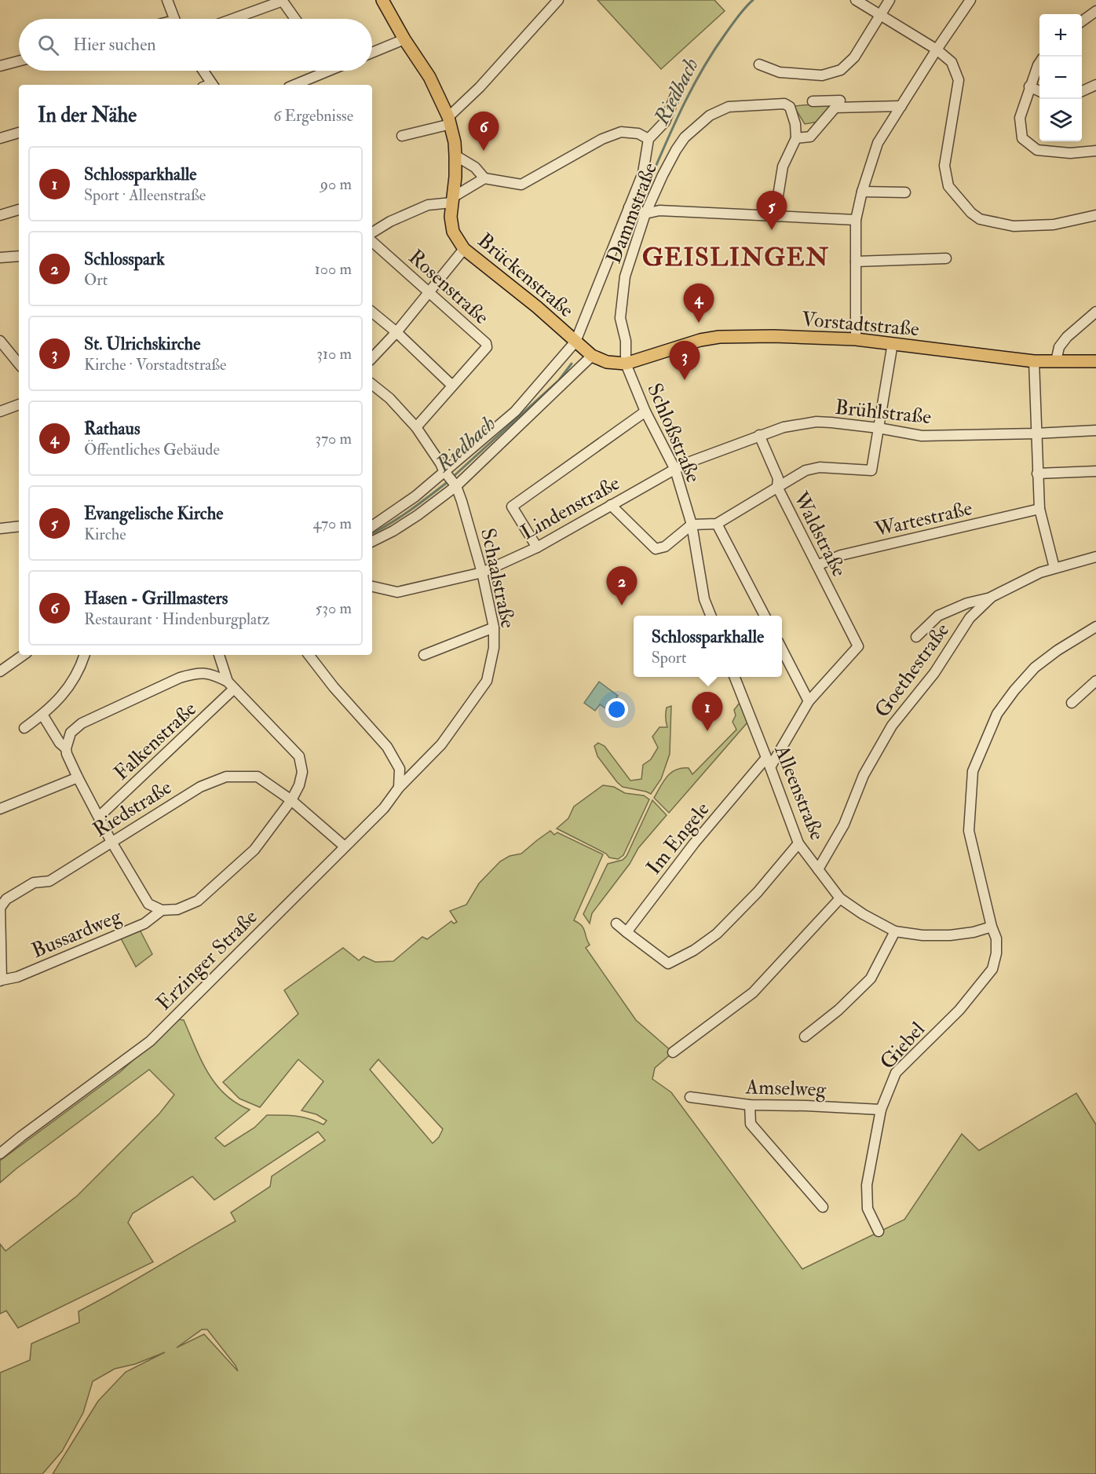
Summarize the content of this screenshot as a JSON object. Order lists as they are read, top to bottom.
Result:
{
  "streets": {
    "main road": ["Brückenstraße", "Vorstadtstraße"],
    "street": [
      "Dammstraße",
      "Rosenstraße",
      "Brühlstraße",
      "Schloßstraße",
      "Lindenstraße",
      "Wartestraße",
      "Waldstraße",
      "Schaalstraße",
      "Goethestraße",
      "Falkenstraße",
      "Alleenstraße",
      "Riedstraße",
      "Im Engele",
      "Bussardweg",
      "Erzinger Straße",
      "Giebel",
      "Amselweg"
    ]
  },
  "crossings": [
    ["Dammstraße", "Brückenstraße"],
    ["Dammstraße", "Vorstadtstraße"],
    ["Dammstraße", "Schloßstraße"],
    ["Brückenstraße", "Vorstadtstraße"],
    ["Brückenstraße", "Schloßstraße"],
    ["Rosenstraße", "Schaalstraße"],
    ["Vorstadtstraße", "Schloßstraße"],
    ["Brühlstraße", "Schloßstraße"],
    ["Brühlstraße", "Lindenstraße"],
    ["Brühlstraße", "Waldstraße"],
    ["Schloßstraße", "Lindenstraße"],
    ["Lindenstraße", "Schaalstraße"],
    ["Wartestraße", "Waldstraße"],
    ["Waldstraße", "Im Engele"],
    ["Schaalstraße", "Erzinger Straße"],
    ["Goethestraße", "Alleenstraße"],
    ["Alleenstraße", "Im Engele"],
    ["Alleenstraße", "Giebel"],
    ["Riedstraße", "Bussardweg"],
    ["Riedstraße", "Erzinger Straße"],
    ["Giebel", "Amselweg"]
  ],
  "districts": ["GEISLINGEN"],
  "water": ["Riedbach"],
  "page": {
    "map_buttons": ["+", "−"],
    "search": "Hier suchen",
    "heading": ["In der Nähe", "6 Ergebnisse"],
    "pins": [
      "6",
      "5",
      "4",
      "3",
      "2",
      "1"
    ],
    "list": [
      {
        "mark": "1",
        "name": "Schlossparkhalle",
        "note": "Sport · Alleenstraße",
        "value": "90 m"
      },
      {
        "mark": "2",
        "name": "Schlosspark",
        "note": "Ort",
        "value": "100 m"
      },
      {
        "mark": "3",
        "name": "St. Ulrichskirche",
        "note": "Kirche · Vorstadtstraße",
        "value": "310 m"
      },
      {
        "mark": "4",
        "name": "Rathaus",
        "note": "Öffentliches Gebäude",
        "value": "370 m"
      },
      {
        "mark": "5",
        "name": "Evangelische Kirche",
        "note": "Kirche",
        "value": "470 m"
      },
      {
        "mark": "6",
        "name": "Hasen - Grillmasters",
        "note": "Restaurant · Hindenburgplatz",
        "value": "530 m"
      }
    ],
    "popup": ["Schlossparkhalle", "Sport"]
  }
}
